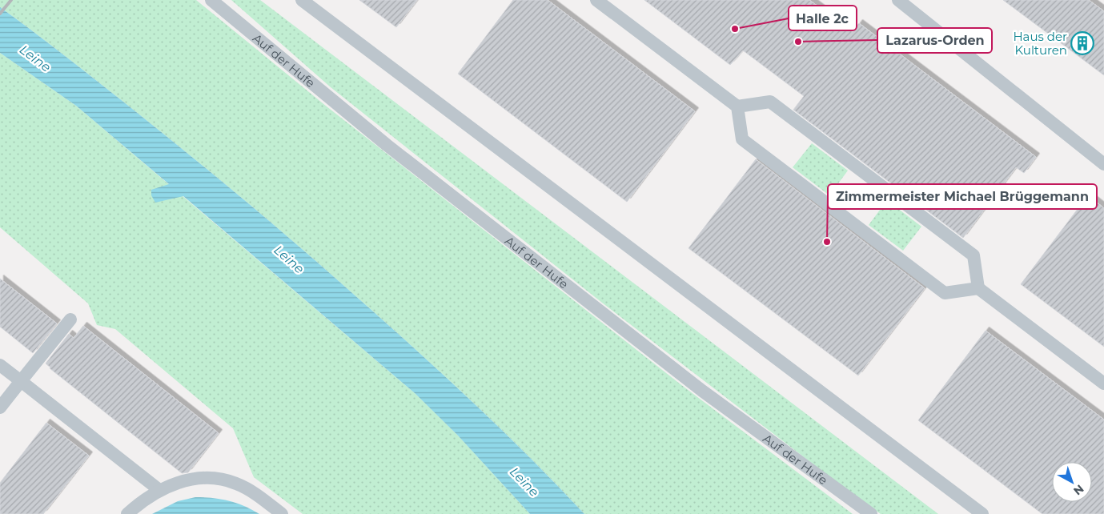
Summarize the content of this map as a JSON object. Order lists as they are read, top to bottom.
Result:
{
  "streets": {
    "lane": ["Auf der Hufe"]
  },
  "water": ["Leine"],
  "places": {
    "other": ["Halle 2c", "Lazarus-Orden", "Zimmermeister Michael Brüggemann"],
    "building": ["Haus der Kulturen"]
  },
  "north": "bottom right"
}
